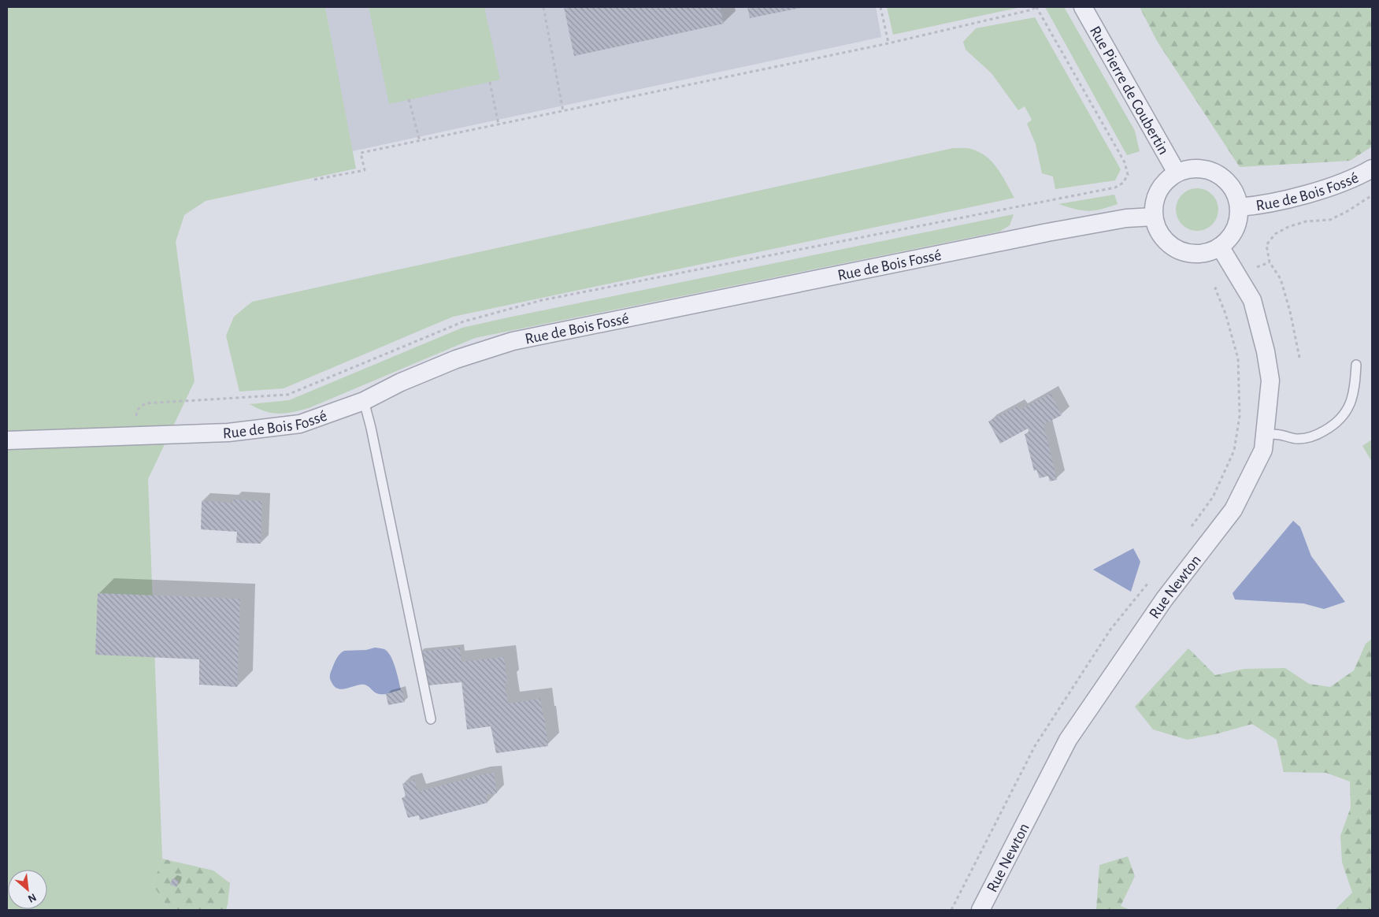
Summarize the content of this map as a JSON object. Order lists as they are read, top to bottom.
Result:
{
  "streets": {
    "street": ["Rue Pierre de Coubertin", "Rue de Bois Fossé", "Rue Newton"]
  },
  "crossings": [
    ["Rue Pierre de Coubertin", "Rue de Bois Fossé"],
    ["Rue Pierre de Coubertin", "Rue Newton"],
    ["Rue de Bois Fossé", "Rue Newton"]
  ],
  "north": "bottom right"
}
